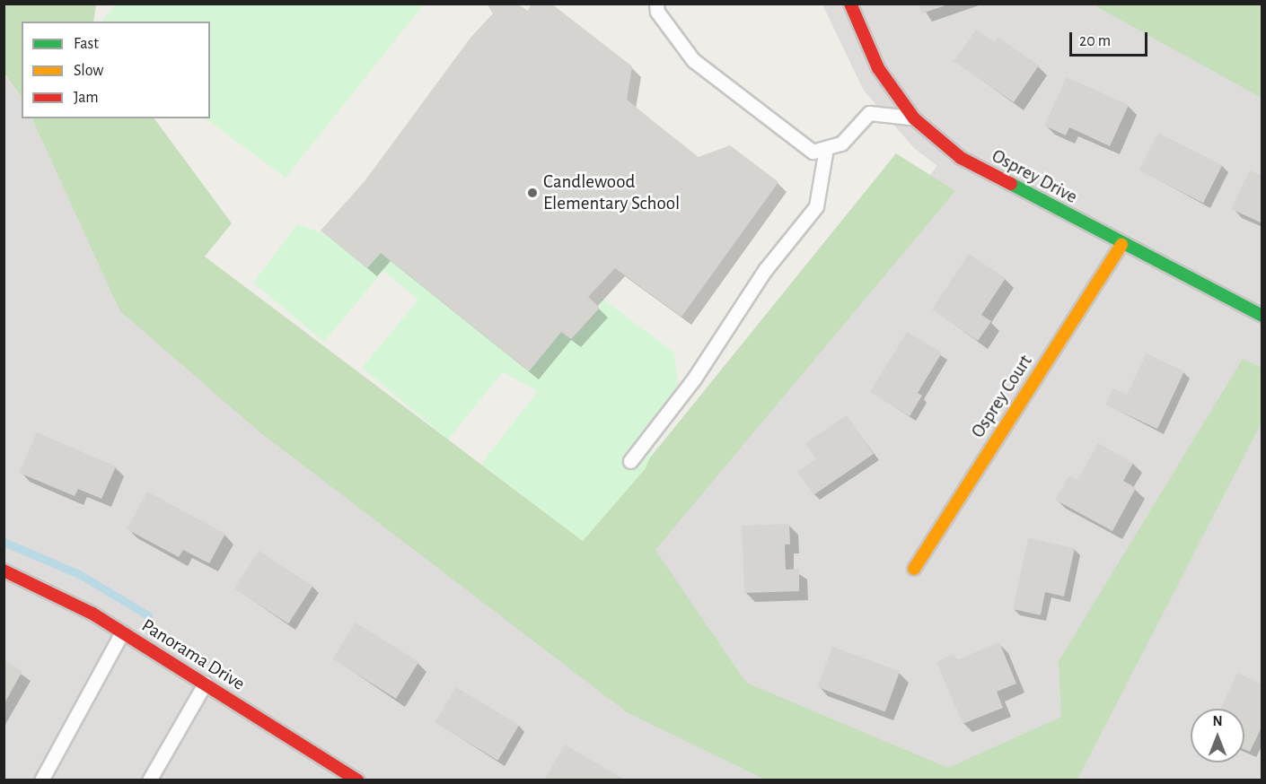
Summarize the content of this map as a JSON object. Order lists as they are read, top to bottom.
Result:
{
  "streets": {
    "street": ["Osprey Drive", "Osprey Court", "Panorama Drive"]
  },
  "crossings": [
    ["Osprey Drive", "Osprey Court"]
  ],
  "places": ["Candlewood Elementary School"],
  "legend": ["Fast", "Slow", "Jam"],
  "scale_bar": "20 m",
  "north": "top"
}
